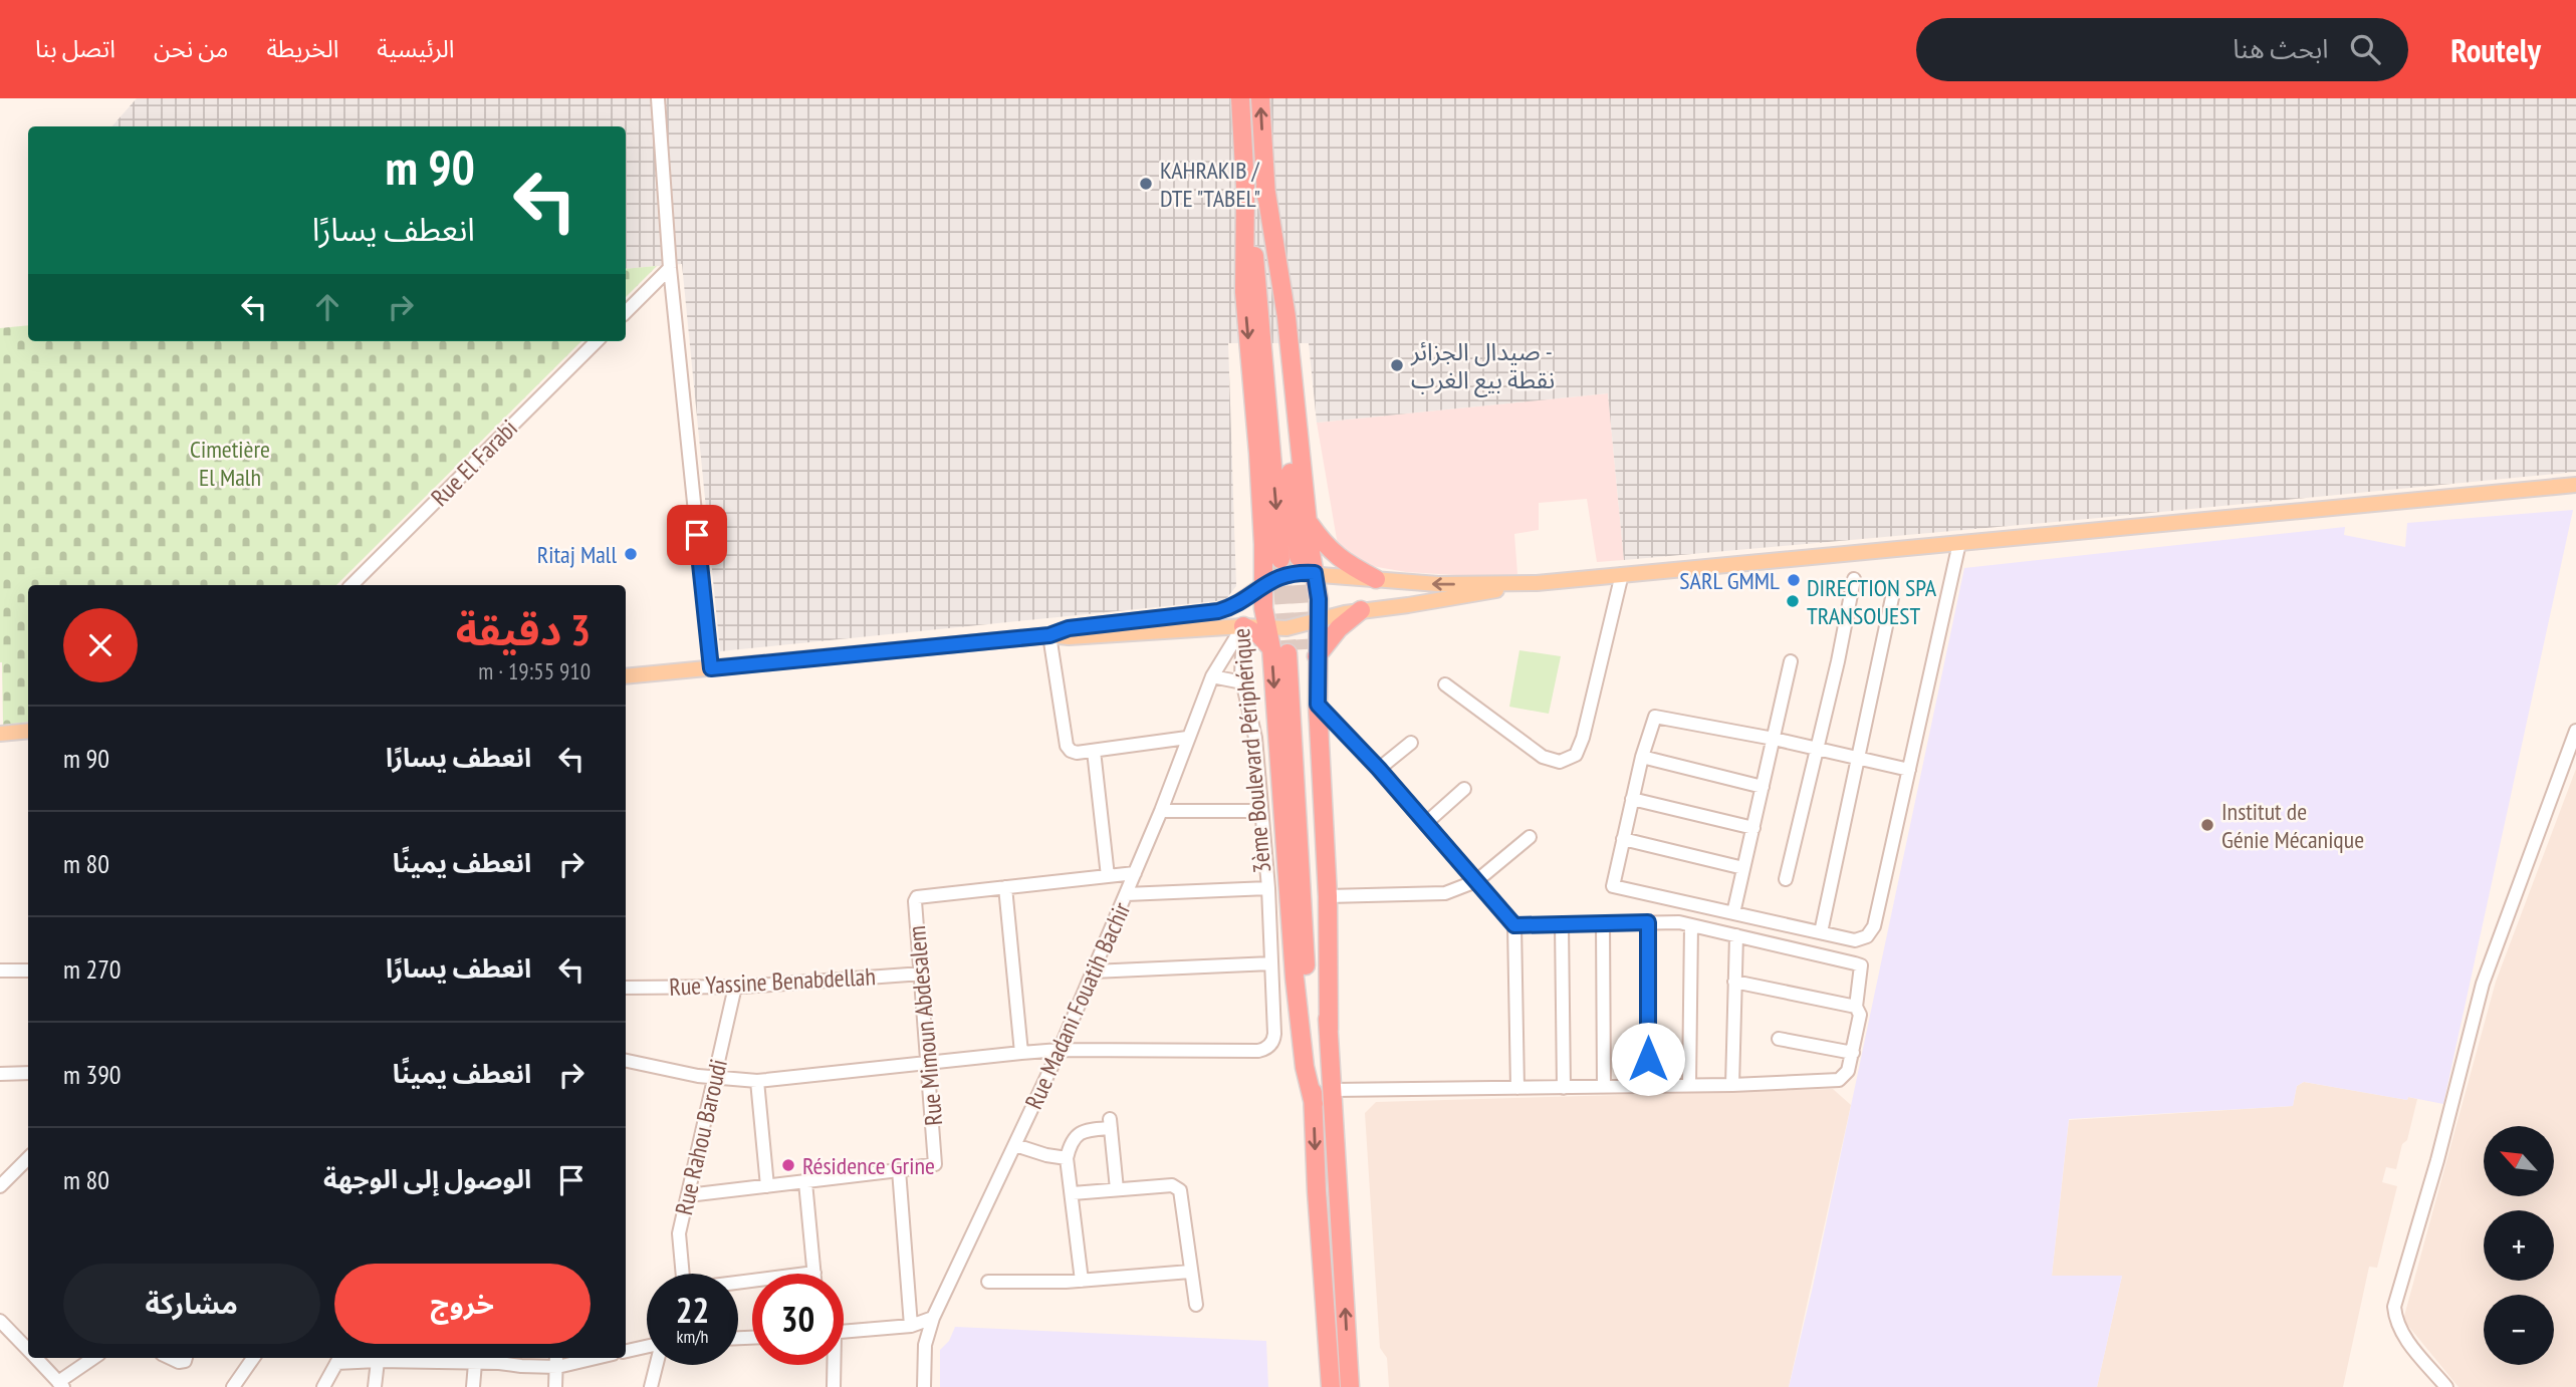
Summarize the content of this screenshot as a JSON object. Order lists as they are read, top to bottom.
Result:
{
  "streets": {
    "highway": ["3ème Boulevard Périphérique"],
    "street": [
      "Rue El Farabi",
      "Rue Yassine Benabdellah",
      "Rue Madani Fouatih Bachir",
      "Rue Mimoun Abdesalem",
      "Rue Rahou Baroudi"
    ]
  },
  "crossings": [
    ["Rue Yassine Benabdellah", "Rue Mimoun Abdesalem"],
    ["Rue Yassine Benabdellah", "Rue Rahou Baroudi"],
    ["Rue Madani Fouatih Bachir", "Rue Mimoun Abdesalem"]
  ],
  "parks": ["Cimetière El Malh"],
  "places": [
    "KAHRAKIB / DTE \"TABEL\"",
    "صيدال الجزائر - نقطة بيع الغرب",
    "Ritaj Mall",
    "SARL GMML",
    "DIRECTION SPA TRANSOUEST",
    "Institut de Génie Mécanique",
    "Résidence Grine"
  ],
  "north": "top left",
  "page": {
    "header": "Routely",
    "search": "ابحث هنا",
    "nav": [
      "الرئيسية",
      "الخريطة",
      "من نحن",
      "اتصل بنا"
    ],
    "turn": ["90 m", "انعطف يسارًا"],
    "heading": ["3 دقيقة", "910 m · 19:55"],
    "list": [
      {
        "name": "انعطف يسارًا",
        "value": "90 m"
      },
      {
        "name": "انعطف يمينًا",
        "value": "80 m"
      },
      {
        "name": "انعطف يسارًا",
        "value": "270 m"
      },
      {
        "name": "انعطف يمينًا",
        "value": "390 m"
      },
      {
        "name": "الوصول إلى الوجهة",
        "value": "80 m"
      }
    ],
    "map_buttons": ["+", "−"],
    "buttons": ["خروج", "مشاركة"],
    "speed": "22 km/h",
    "limit": "30"
  }
}
